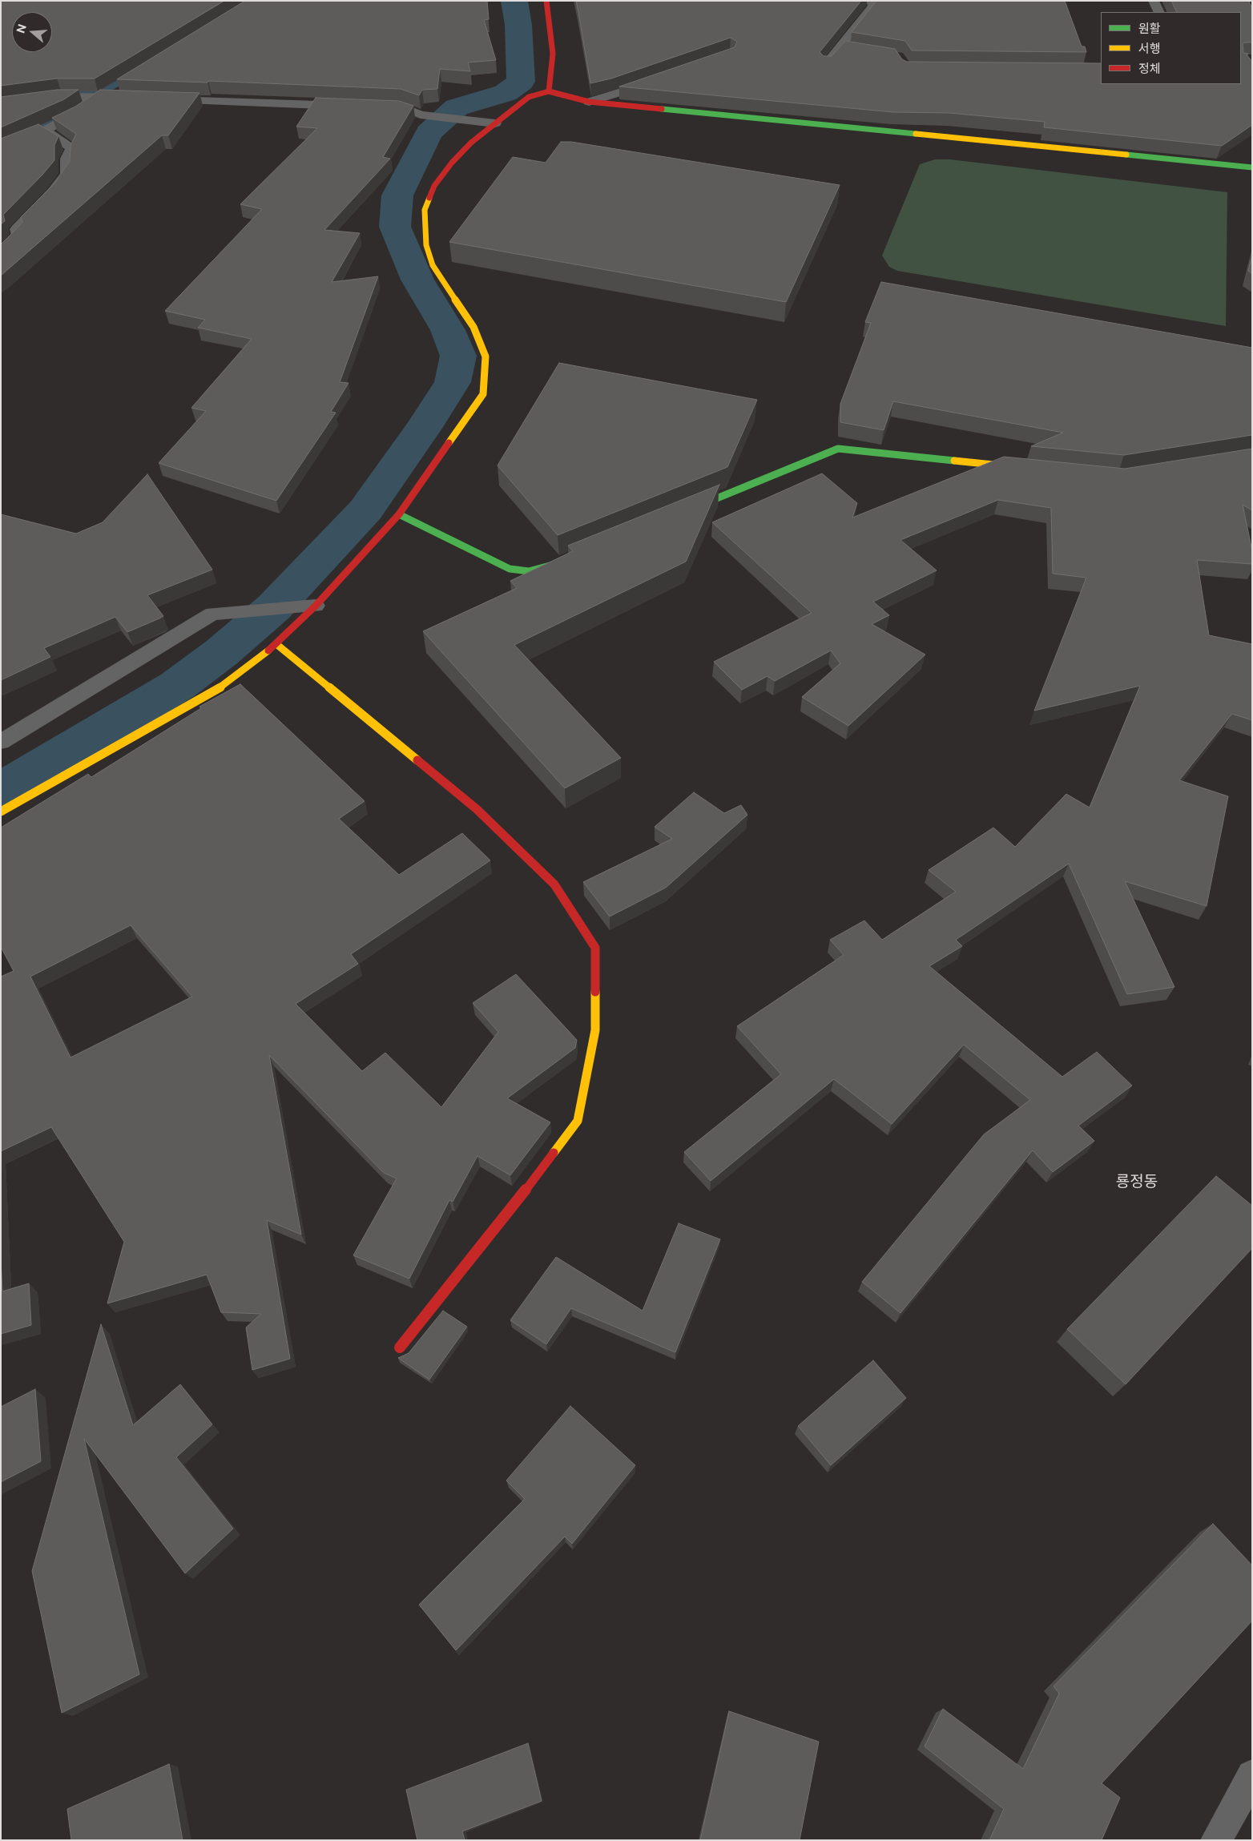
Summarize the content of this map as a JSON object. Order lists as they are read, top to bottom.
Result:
{
  "districts": ["룡정동"],
  "legend": ["원활", "서행", "정체"],
  "north": "left"
}
